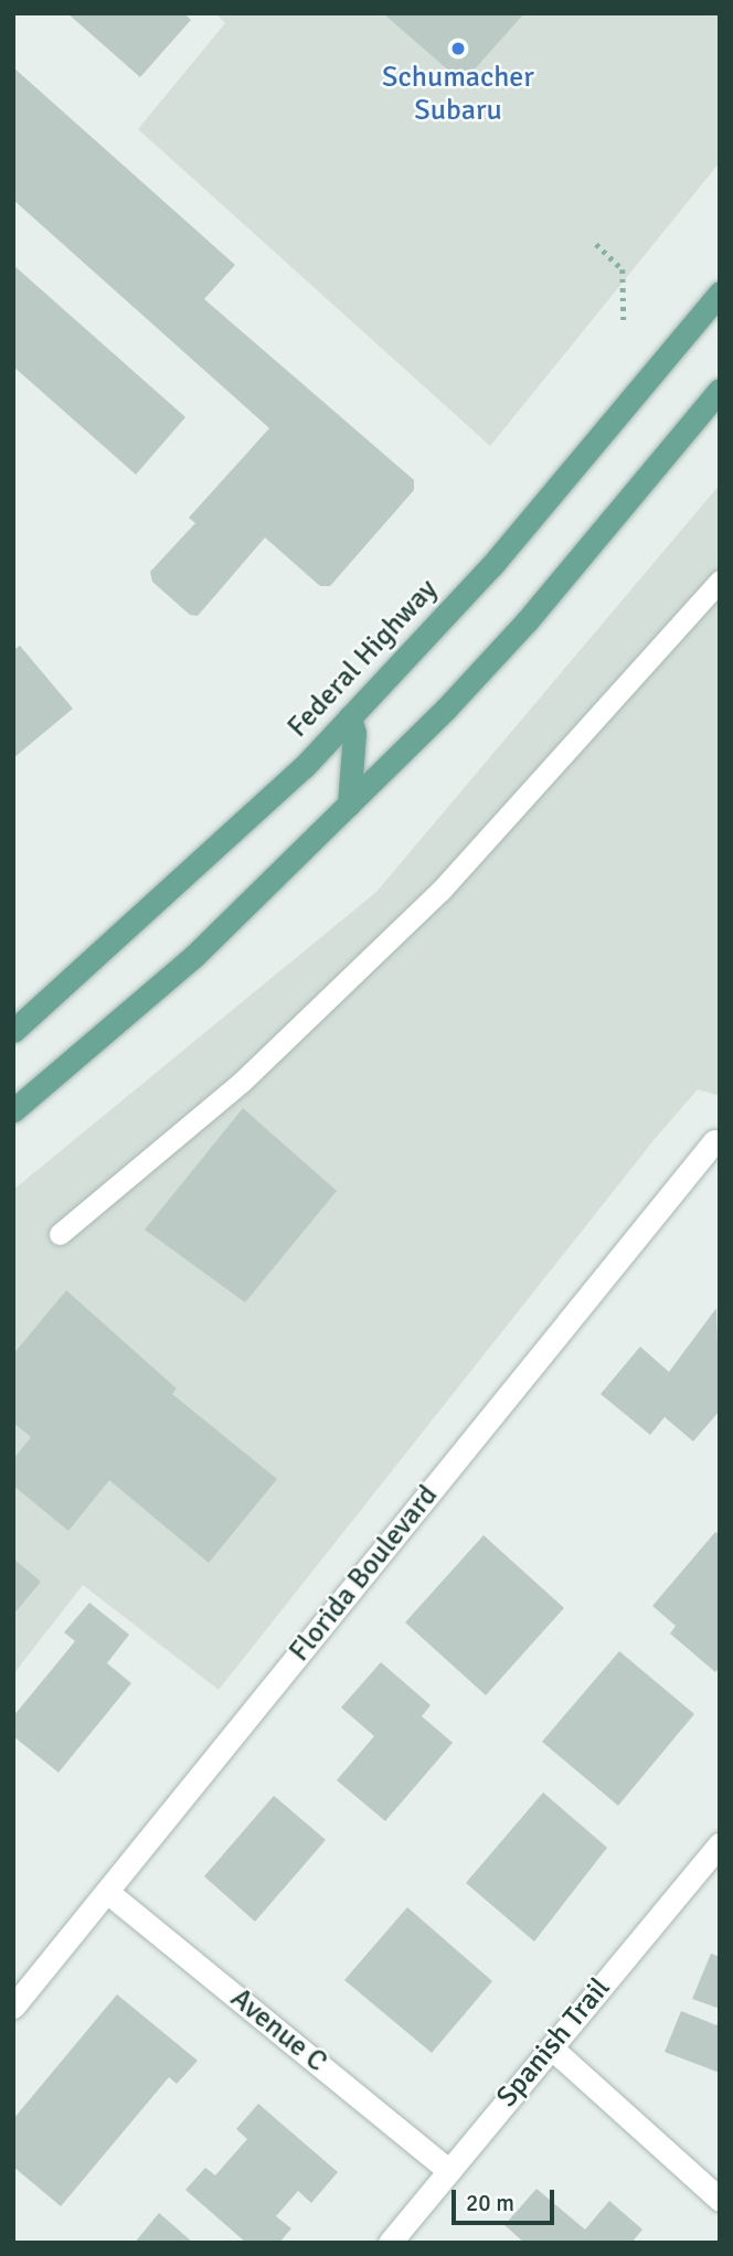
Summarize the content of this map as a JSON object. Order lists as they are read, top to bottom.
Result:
{
  "streets": {
    "main road": ["Federal Highway"],
    "street": ["Florida Boulevard", "Avenue C", "Spanish Trail"]
  },
  "crossings": [
    ["Florida Boulevard", "Avenue C"],
    ["Avenue C", "Spanish Trail"]
  ],
  "places": ["Schumacher Subaru"],
  "scale_bar": "20 m"
}
